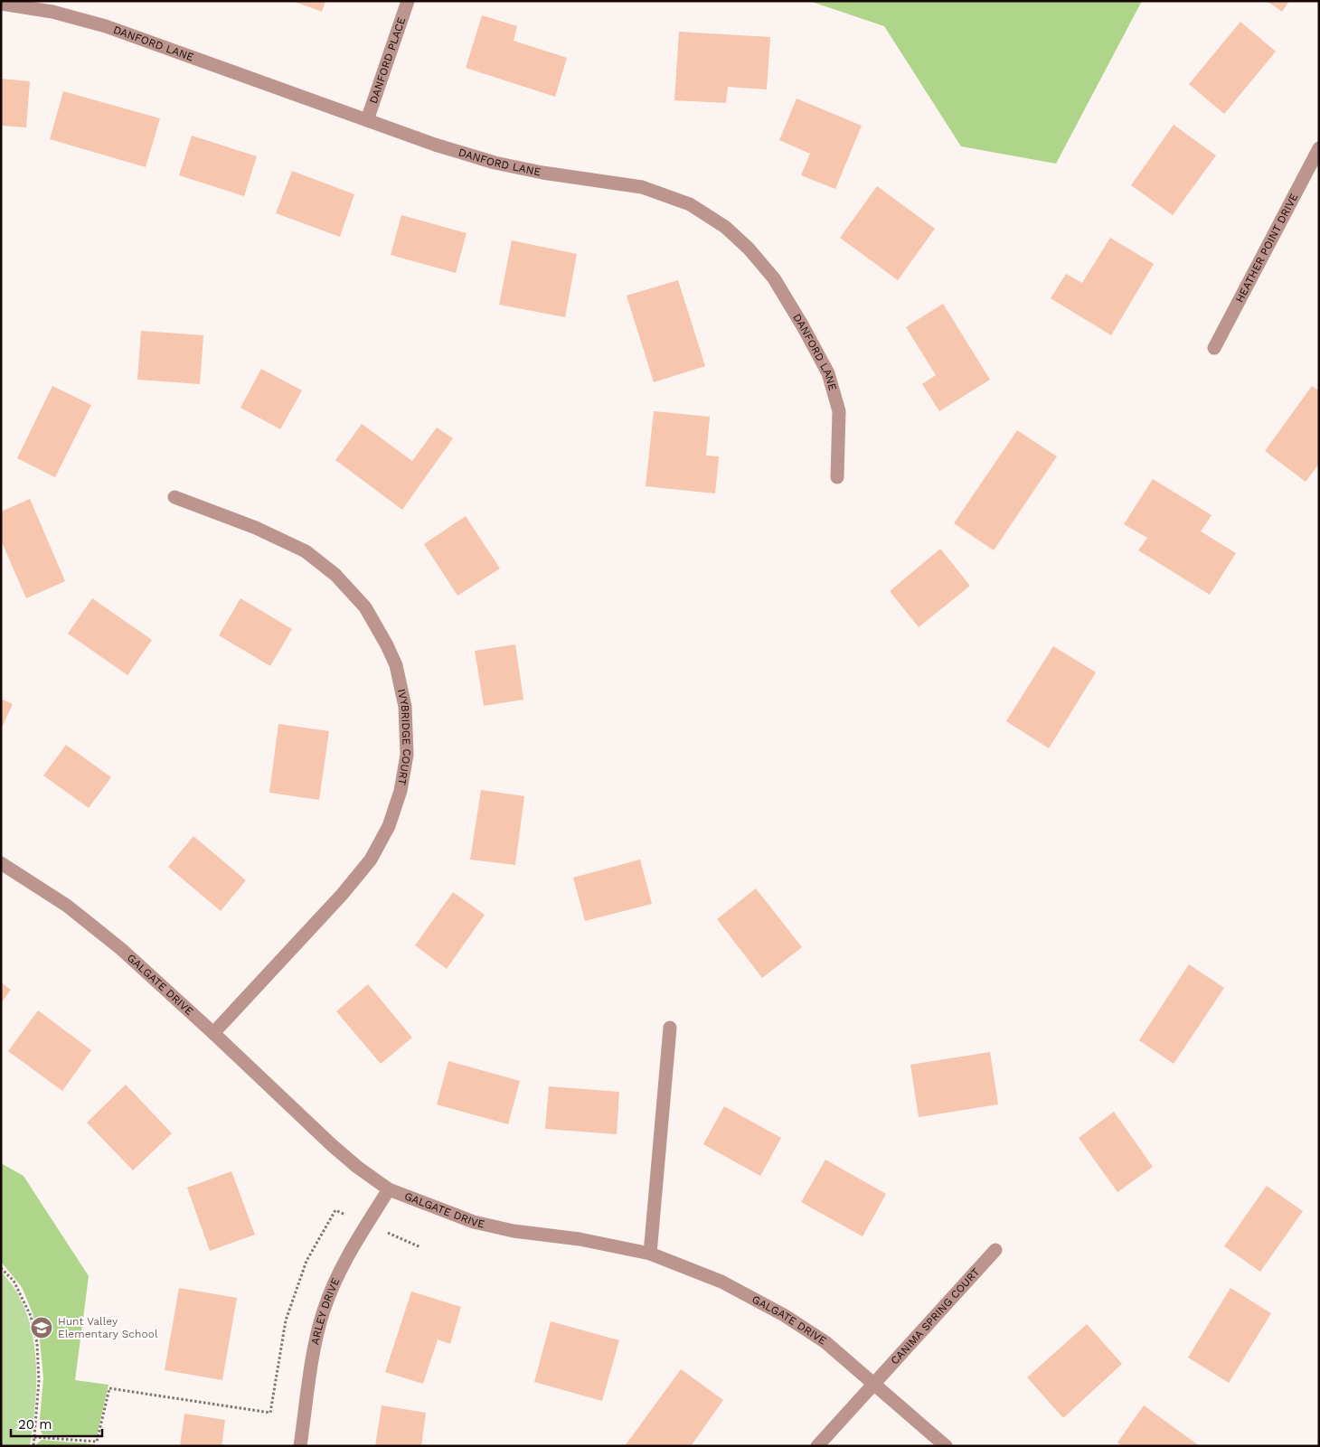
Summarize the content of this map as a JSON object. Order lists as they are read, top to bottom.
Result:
{
  "streets": {
    "street": [
      "DANFORD LANE",
      "DANFORD PLACE",
      "HEATHER POINT DRIVE",
      "IVYBRIDGE COURT",
      "GALGATE DRIVE",
      "ARLEY DRIVE",
      "CANIMA SPRING COURT"
    ]
  },
  "crossings": [
    ["DANFORD LANE", "DANFORD PLACE"],
    ["IVYBRIDGE COURT", "GALGATE DRIVE"],
    ["GALGATE DRIVE", "ARLEY DRIVE"],
    ["GALGATE DRIVE", "CANIMA SPRING COURT"]
  ],
  "places": {
    "school or university": ["Hunt Valley Elementary School"]
  },
  "scale_bar": "20 m"
}
